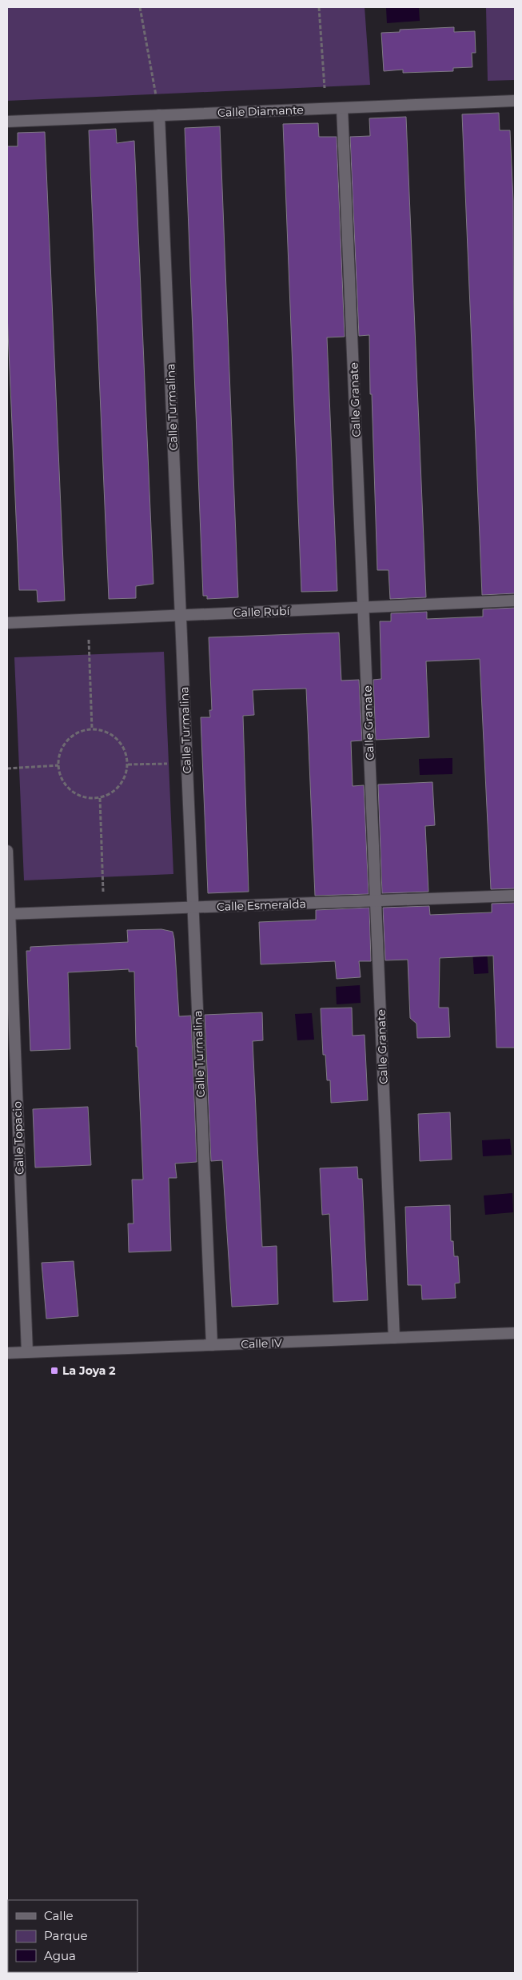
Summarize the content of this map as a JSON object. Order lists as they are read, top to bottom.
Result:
{
  "streets": {
    "street": [
      "Calle Diamante",
      "Calle Granate",
      "Calle Turmalina",
      "Calle Rubí",
      "Calle Esmeralda",
      "Calle Topacio",
      "Calle IV"
    ]
  },
  "crossings": [
    ["Calle Diamante", "Calle Granate"],
    ["Calle Diamante", "Calle Turmalina"],
    ["Calle Granate", "Calle Rubí"],
    ["Calle Granate", "Calle Esmeralda"],
    ["Calle Granate", "Calle IV"],
    ["Calle Turmalina", "Calle Rubí"],
    ["Calle Turmalina", "Calle Esmeralda"],
    ["Calle Turmalina", "Calle IV"],
    ["Calle Esmeralda", "Calle Topacio"],
    ["Calle Topacio", "Calle IV"]
  ],
  "places": {
    "transit": ["La Joya 2"]
  },
  "legend": ["Calle", "Parque", "Agua"]
}
